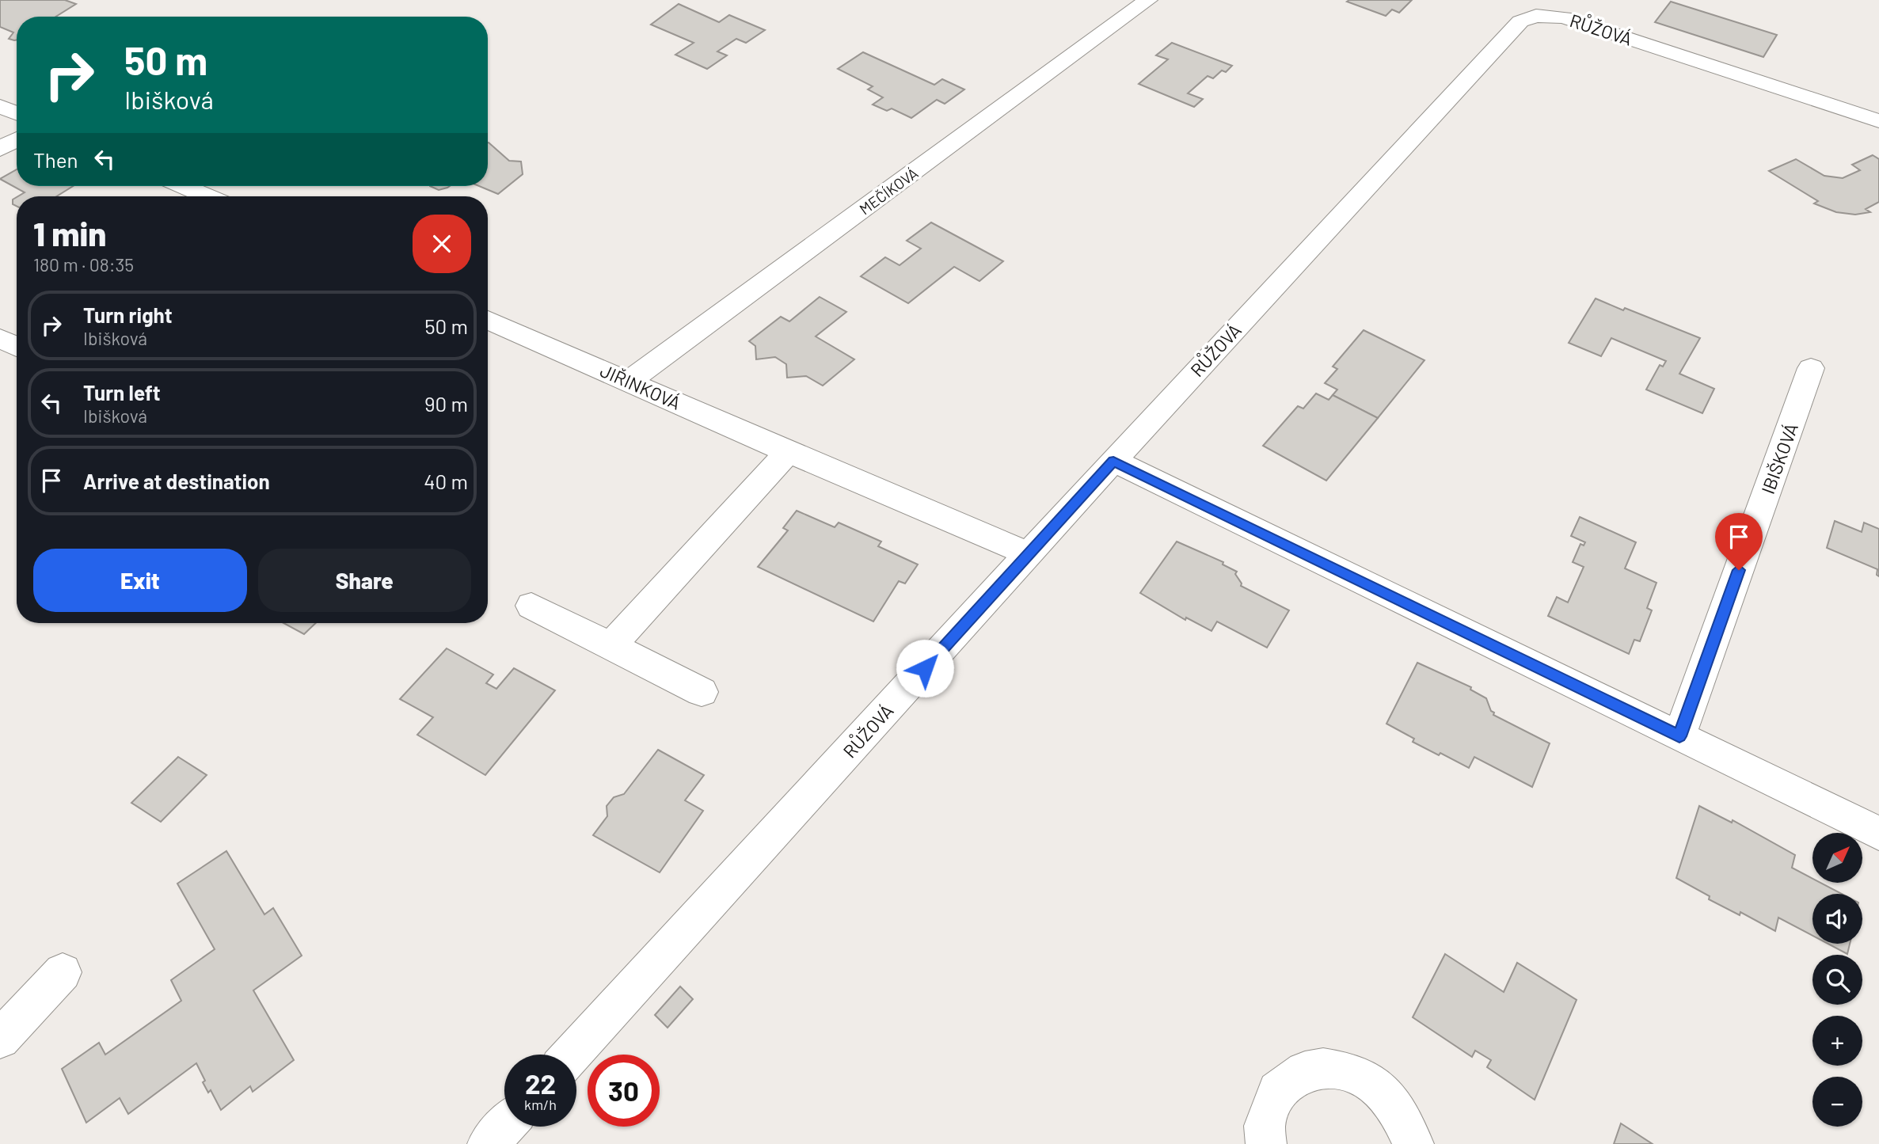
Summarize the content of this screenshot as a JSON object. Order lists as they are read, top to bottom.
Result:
{
  "streets": {
    "street": [
      "RŮŽOVÁ",
      "MEČÍKOVÁ",
      "JIŘINKOVÁ",
      "IBIŠKOVÁ"
    ]
  },
  "crossings": [
    ["RŮŽOVÁ", "JIŘINKOVÁ"],
    ["MEČÍKOVÁ", "JIŘINKOVÁ"]
  ],
  "north": "top right",
  "page": {
    "turn": ["50 m", "Ibišková"],
    "then": "Then",
    "heading": ["1 min", "180 m · 08:35"],
    "list": [
      {
        "name": "Turn right",
        "note": "Ibišková",
        "value": "50 m"
      },
      {
        "name": "Turn left",
        "note": "Ibišková",
        "value": "90 m"
      },
      {
        "name": "Arrive at destination",
        "value": "40 m"
      }
    ],
    "buttons": ["Exit", "Share"],
    "map_buttons": ["+", "−"],
    "speed": "22 km/h",
    "limit": "30"
  }
}
